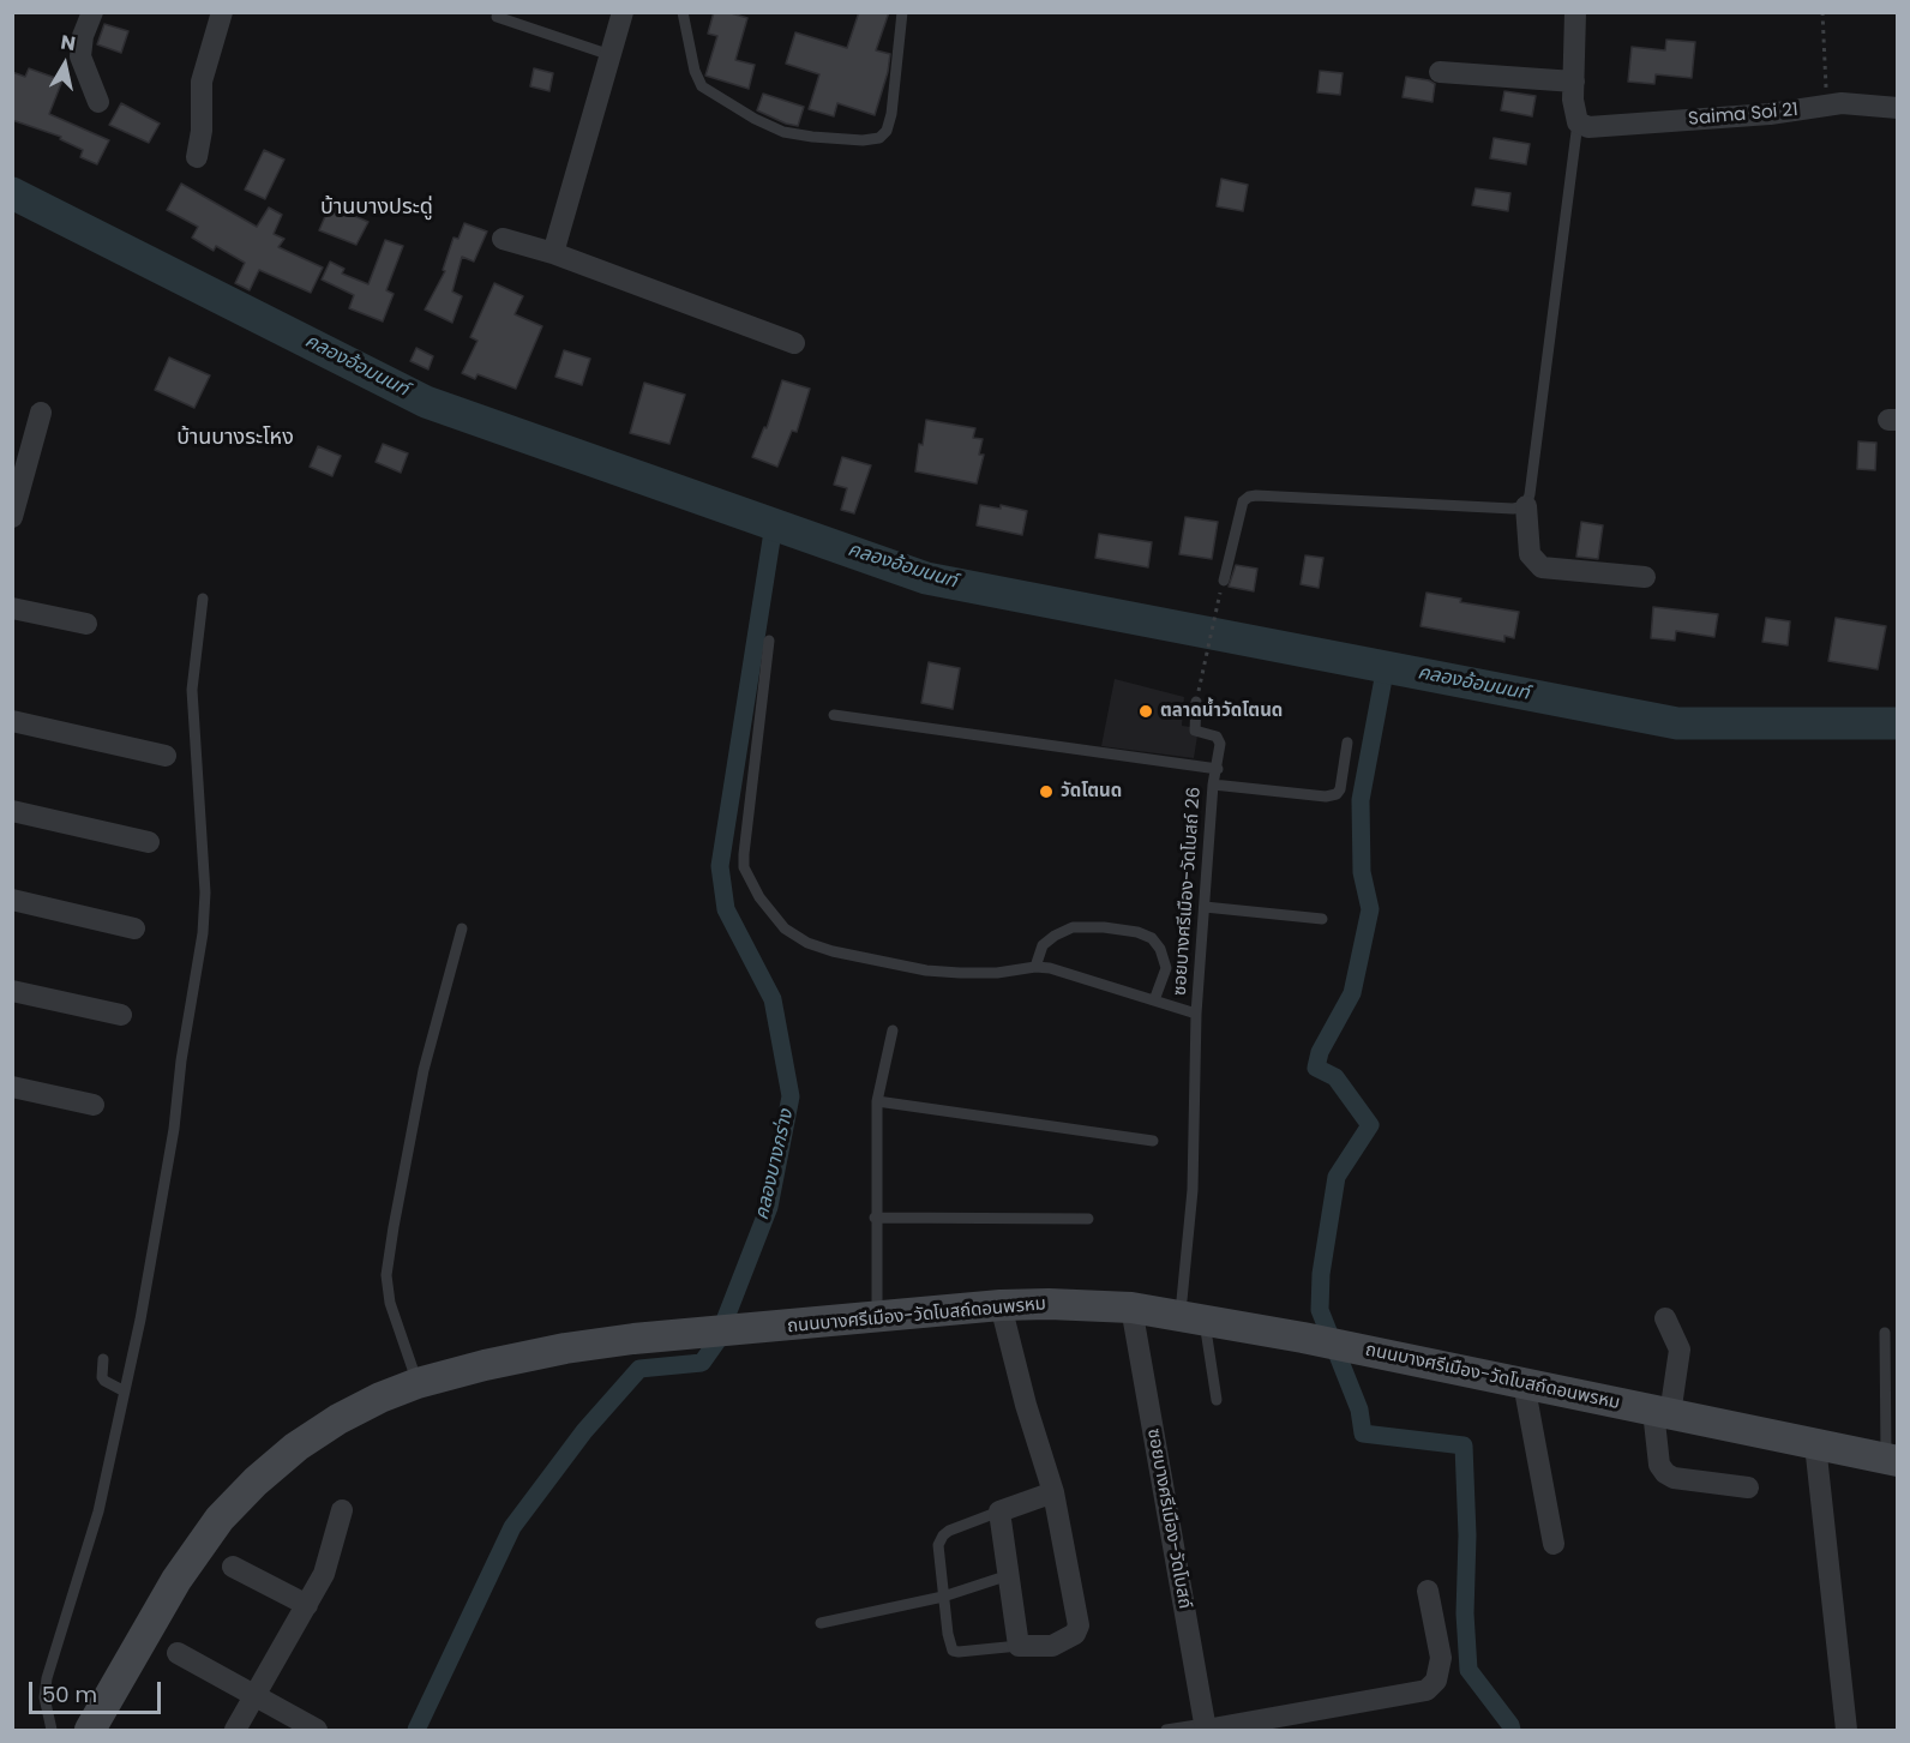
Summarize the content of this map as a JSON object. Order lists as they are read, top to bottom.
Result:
{
  "streets": {
    "street": ["Saima Soi 21", "ถนนบางศรีเมือง-วัดโบสถ์ดอนพรหม", "ซอยบางศรีเมือง-วัดโบสถ์"],
    "lane": ["ซอยบางศรีเมือง-วัดโบสถ์ 26"]
  },
  "crossings": [
    ["ซอยบางศรีเมือง-วัดโบสถ์ 26", "ถนนบางศรีเมือง-วัดโบสถ์ดอนพรหม"],
    ["ถนนบางศรีเมือง-วัดโบสถ์ดอนพรหม", "ซอยบางศรีเมือง-วัดโบสถ์"]
  ],
  "districts": ["บ้านบางประดู่", "บ้านบางระโหง"],
  "water": ["คลองอ้อมนนท์", "คลองบางกร่าง"],
  "places": ["ตลาดน้ำวัดโตนด", "วัดโตนด"],
  "scale_bar": "50 m",
  "north": "top"
}
